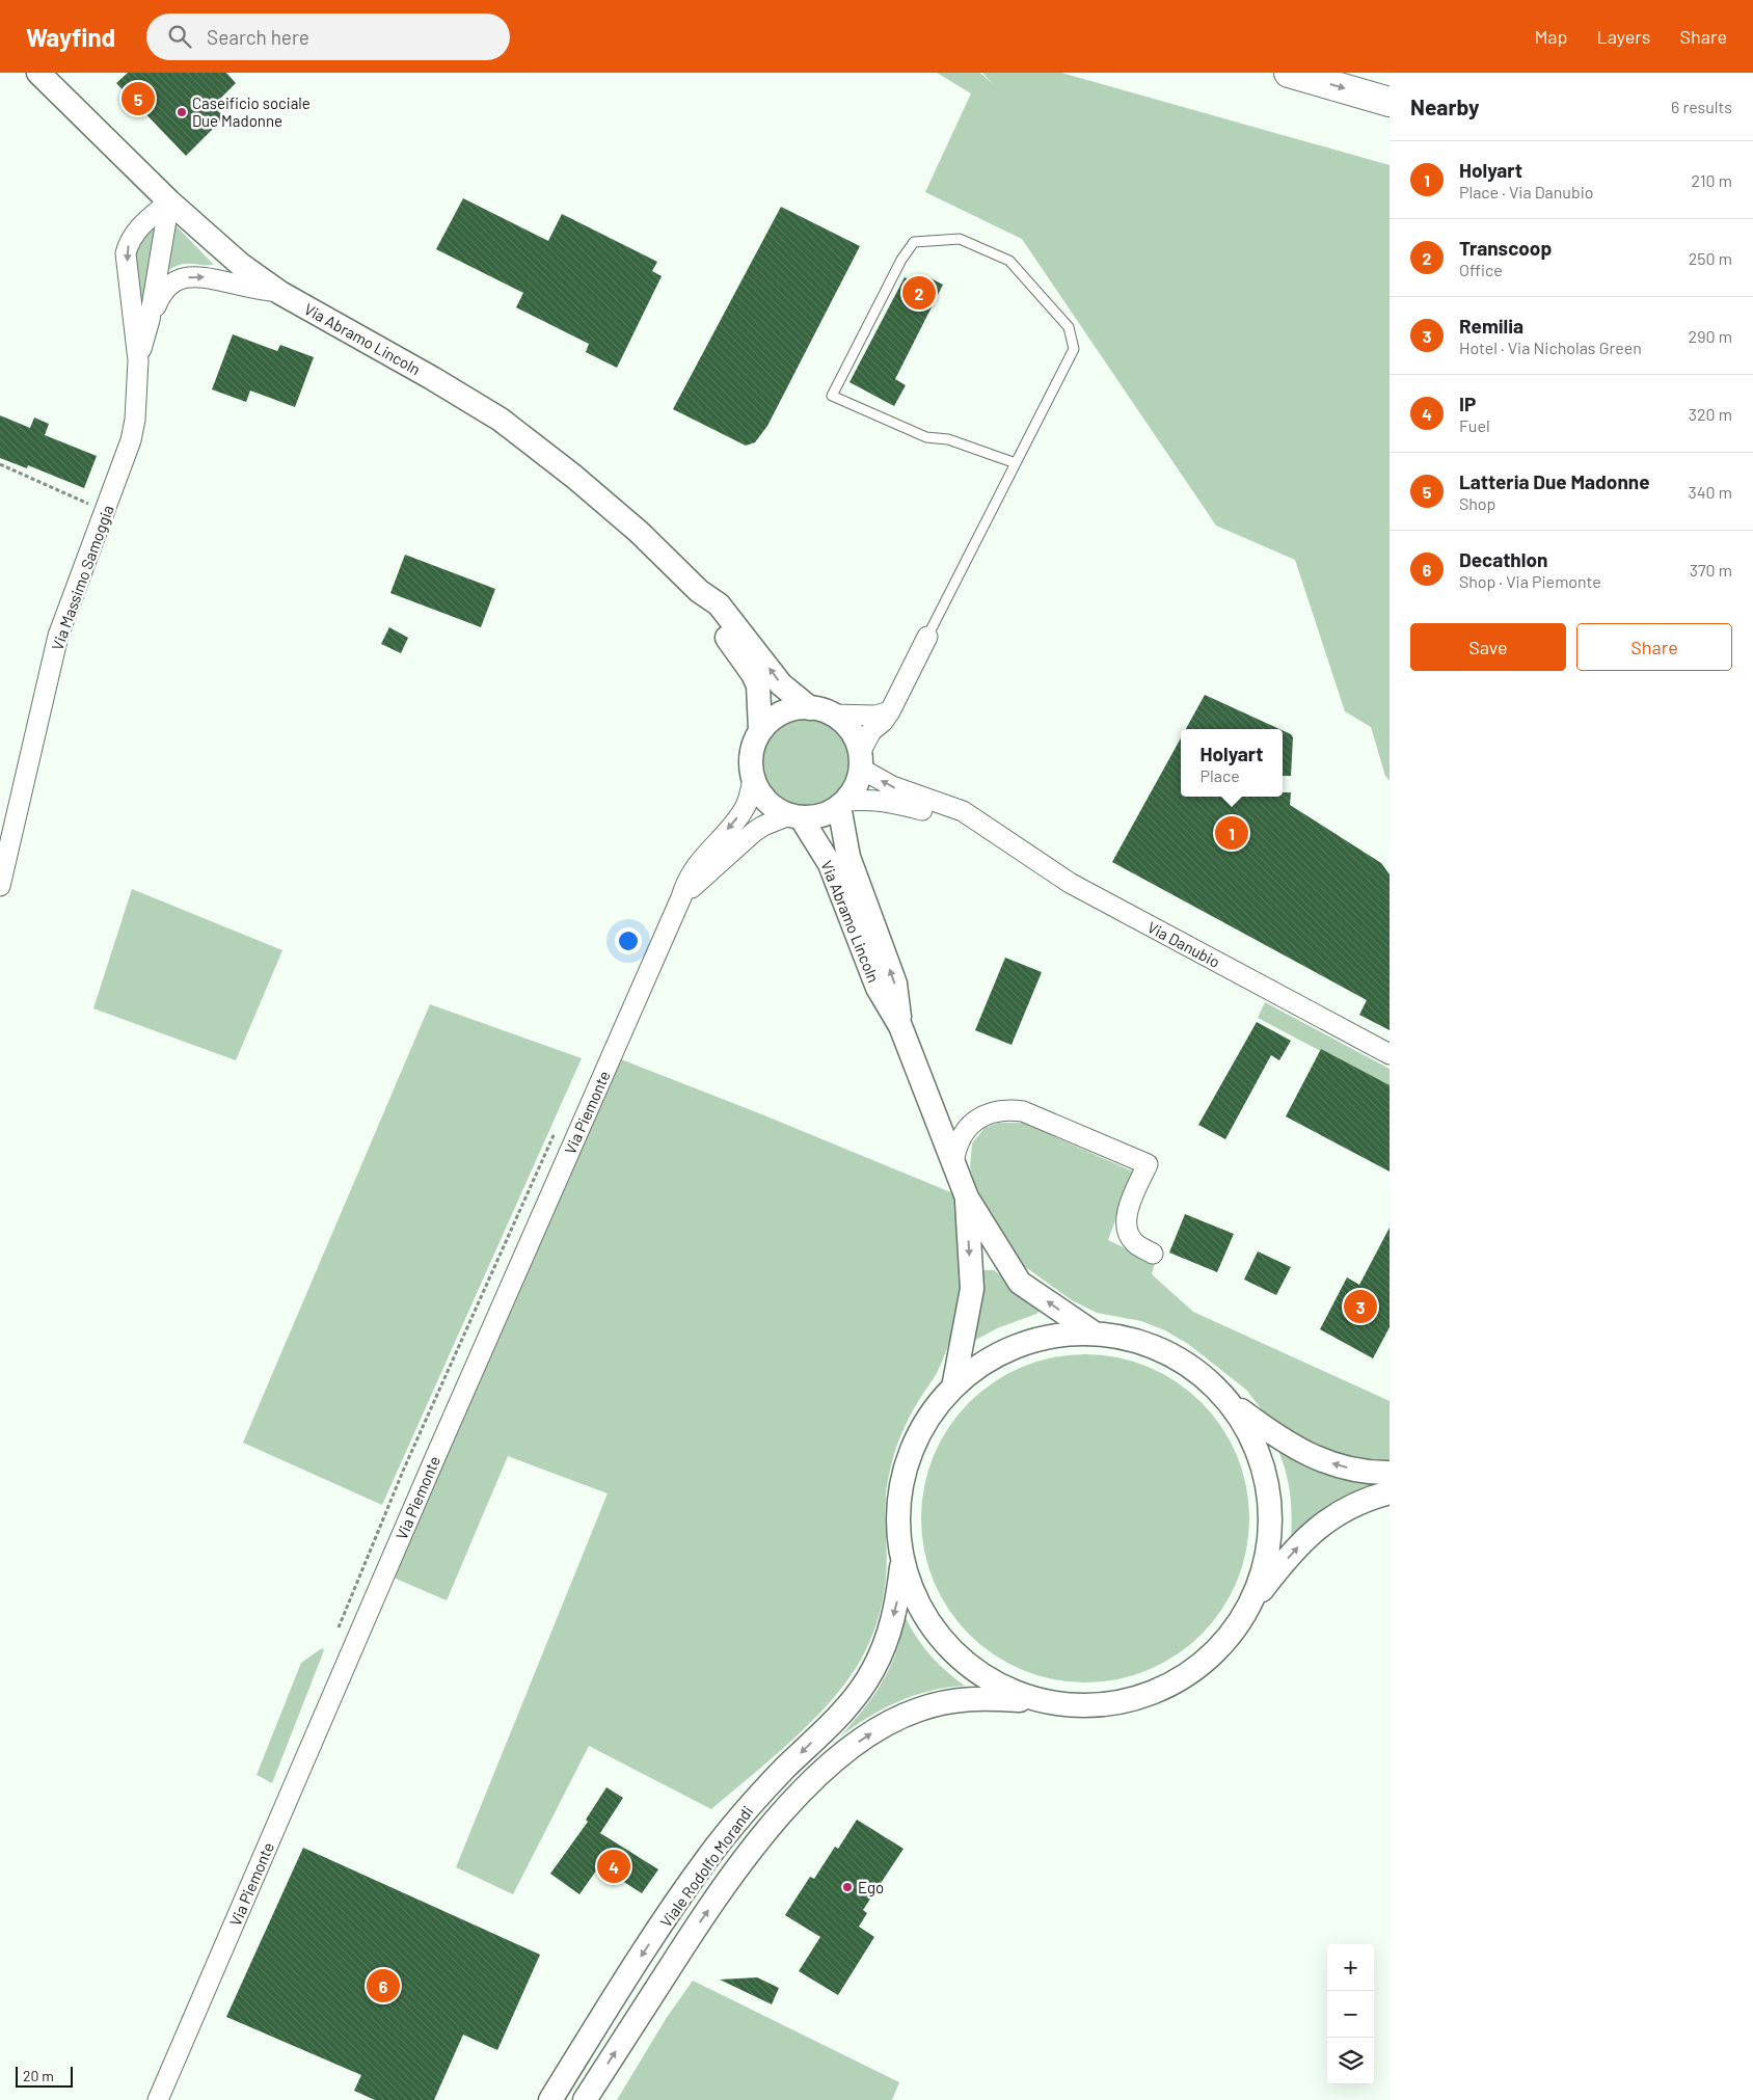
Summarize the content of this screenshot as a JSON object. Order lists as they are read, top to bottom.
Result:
{
  "streets": {
    "street": [
      "Via Abramo Lincoln",
      "Via Massimo Samoggia",
      "Via Danubio",
      "Via Piemonte",
      "Viale Rodolfo Morandi"
    ]
  },
  "crossings": [
    ["Via Abramo Lincoln", "Via Massimo Samoggia"],
    ["Via Abramo Lincoln", "Via Danubio"],
    ["Via Abramo Lincoln", "Via Piemonte"],
    ["Via Abramo Lincoln", "Viale Rodolfo Morandi"],
    ["Via Danubio", "Via Piemonte"]
  ],
  "places": ["Caseificio sociale Due Madonne", "Ego"],
  "scale_bar": "20 m",
  "page": {
    "header": "Wayfind",
    "search": "Search here",
    "nav": ["Map", "Layers", "Share"],
    "heading": ["Nearby", "6 results"],
    "pins": [
      "5",
      "2",
      "1",
      "3",
      "4",
      "6"
    ],
    "list": [
      {
        "mark": "1",
        "name": "Holyart",
        "note": "Place · Via Danubio",
        "value": "210 m"
      },
      {
        "mark": "2",
        "name": "Transcoop",
        "note": "Office",
        "value": "250 m"
      },
      {
        "mark": "3",
        "name": "Remilia",
        "note": "Hotel · Via Nicholas Green",
        "value": "290 m"
      },
      {
        "mark": "4",
        "name": "IP",
        "note": "Fuel",
        "value": "320 m"
      },
      {
        "mark": "5",
        "name": "Latteria Due Madonne",
        "note": "Shop",
        "value": "340 m"
      },
      {
        "mark": "6",
        "name": "Decathlon",
        "note": "Shop · Via Piemonte",
        "value": "370 m"
      }
    ],
    "buttons": ["Save", "Share"],
    "popup": ["Holyart", "Place"],
    "map_buttons": ["+", "−"],
    "scale": "20 m"
  }
}
